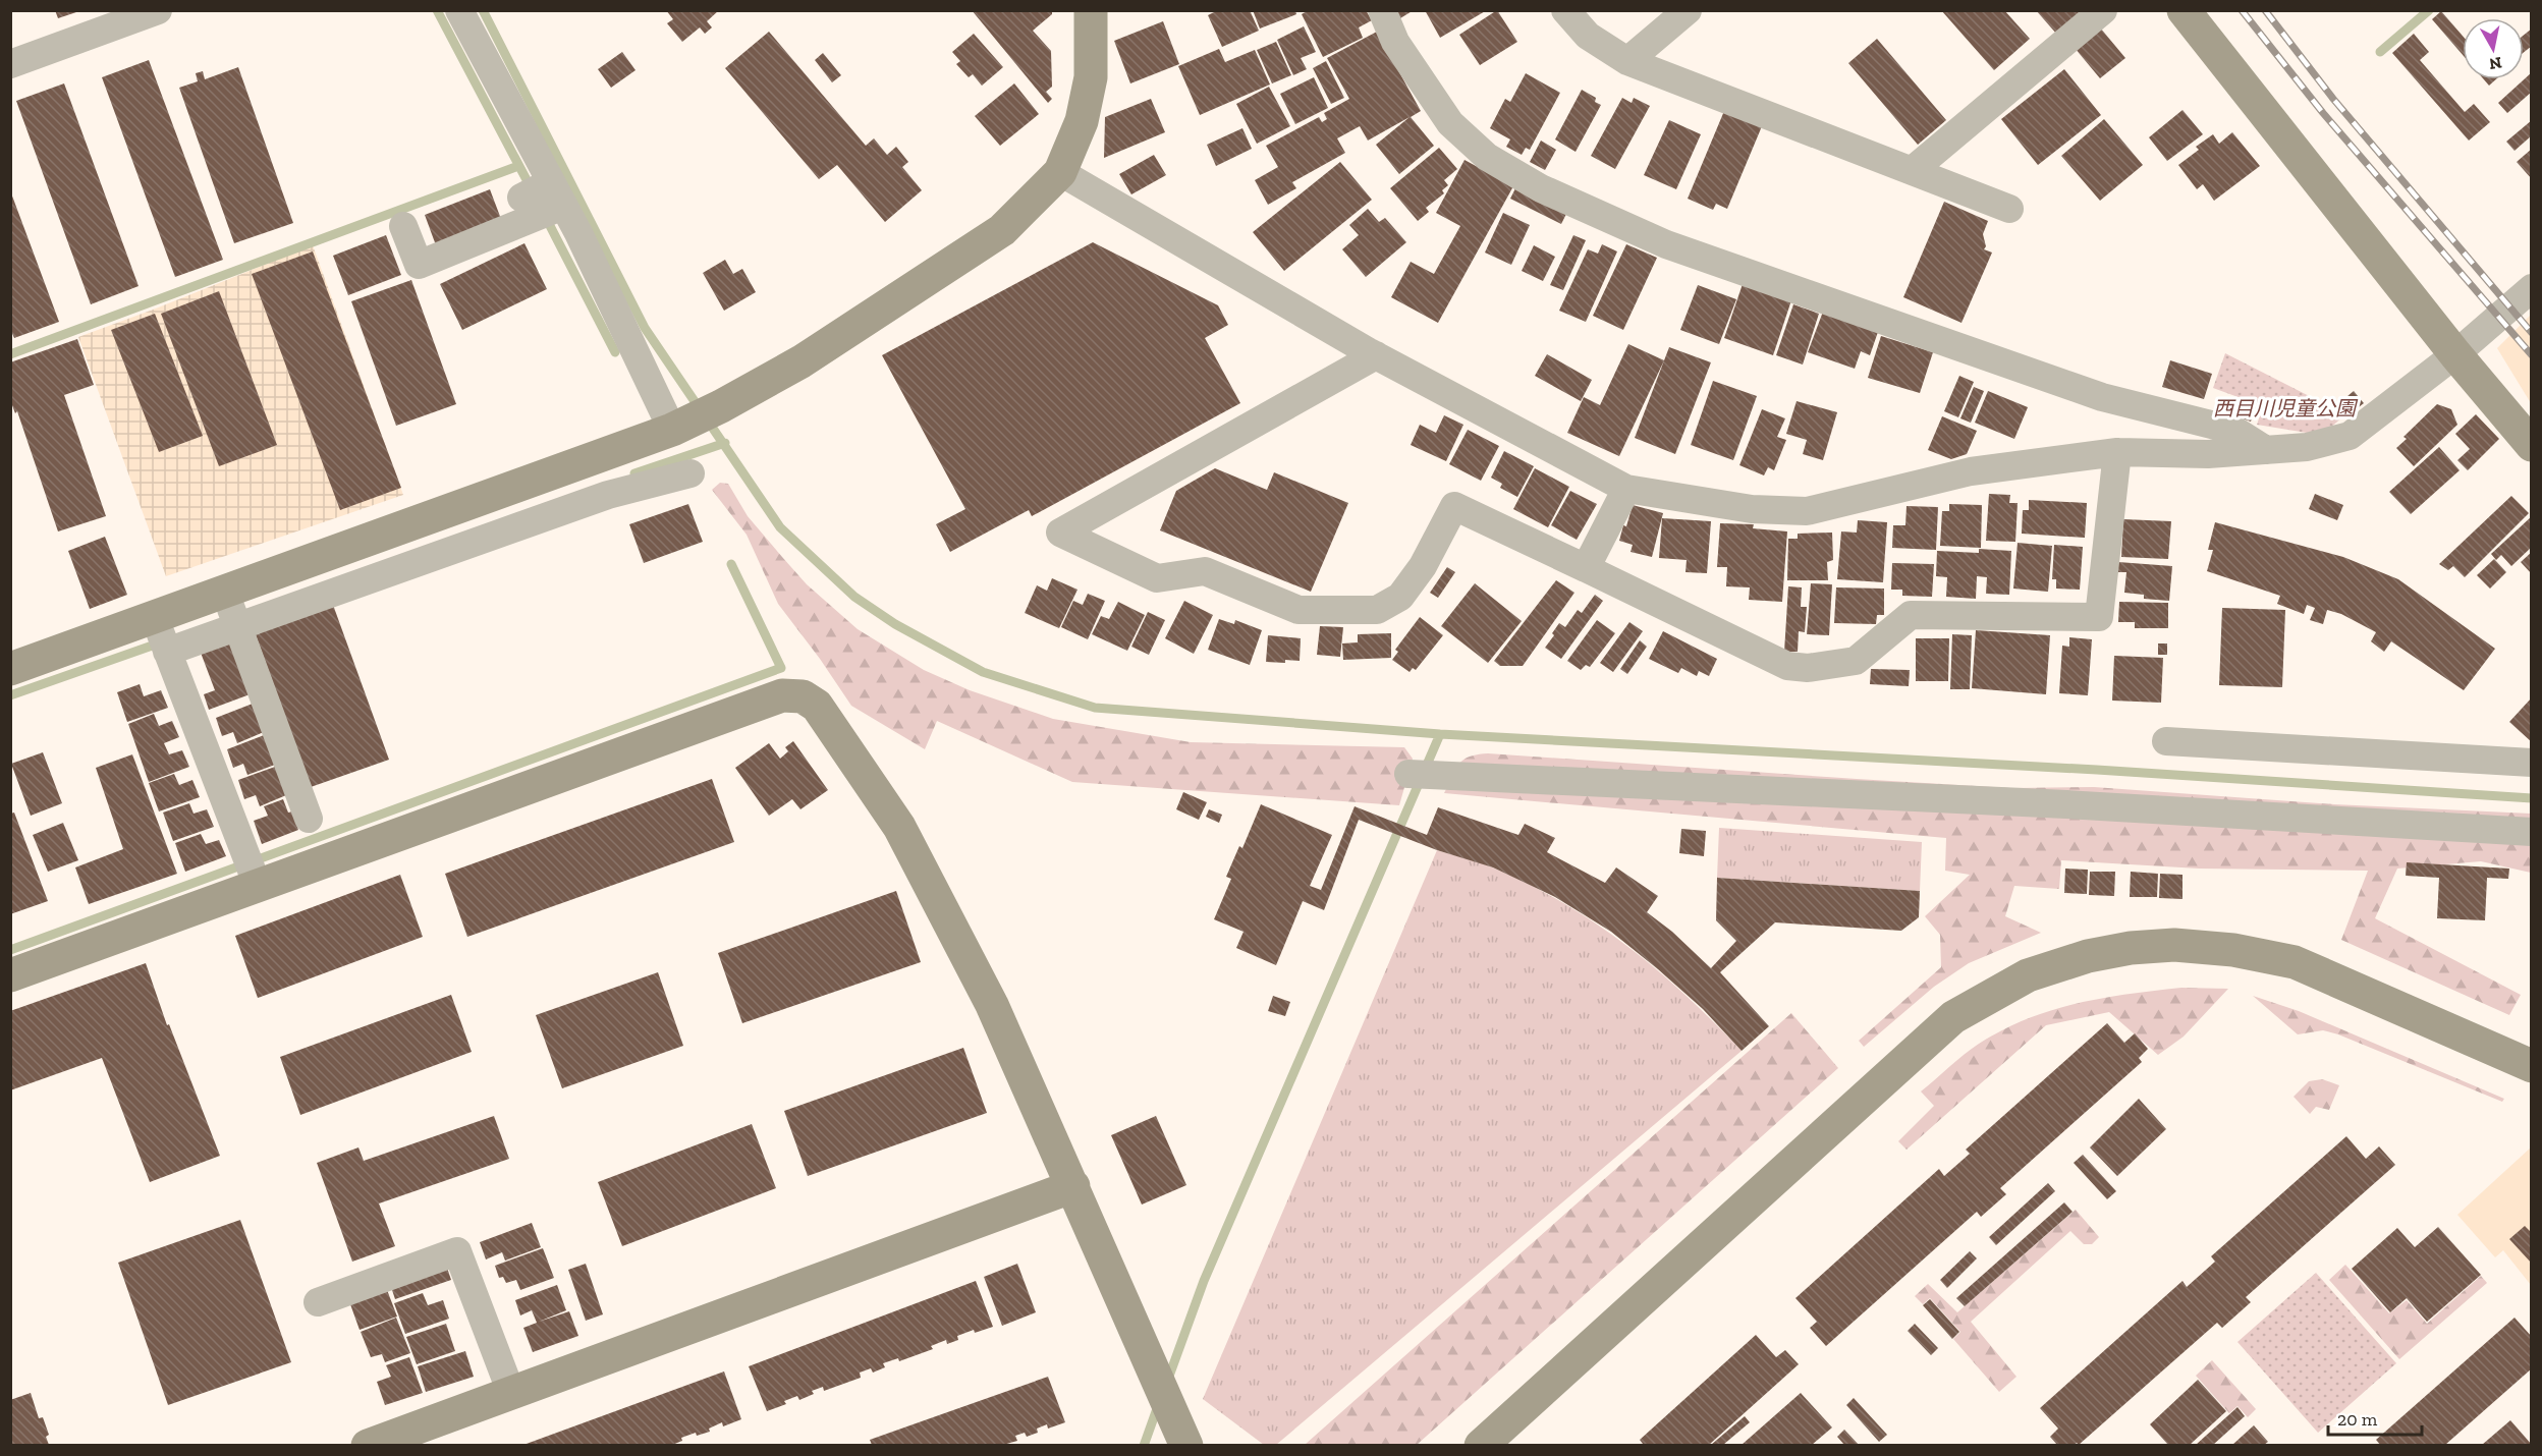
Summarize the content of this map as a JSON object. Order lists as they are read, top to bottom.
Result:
{
  "parks": ["西目川児童公園"],
  "scale_bar": "20 m",
  "north": "bottom"
}
